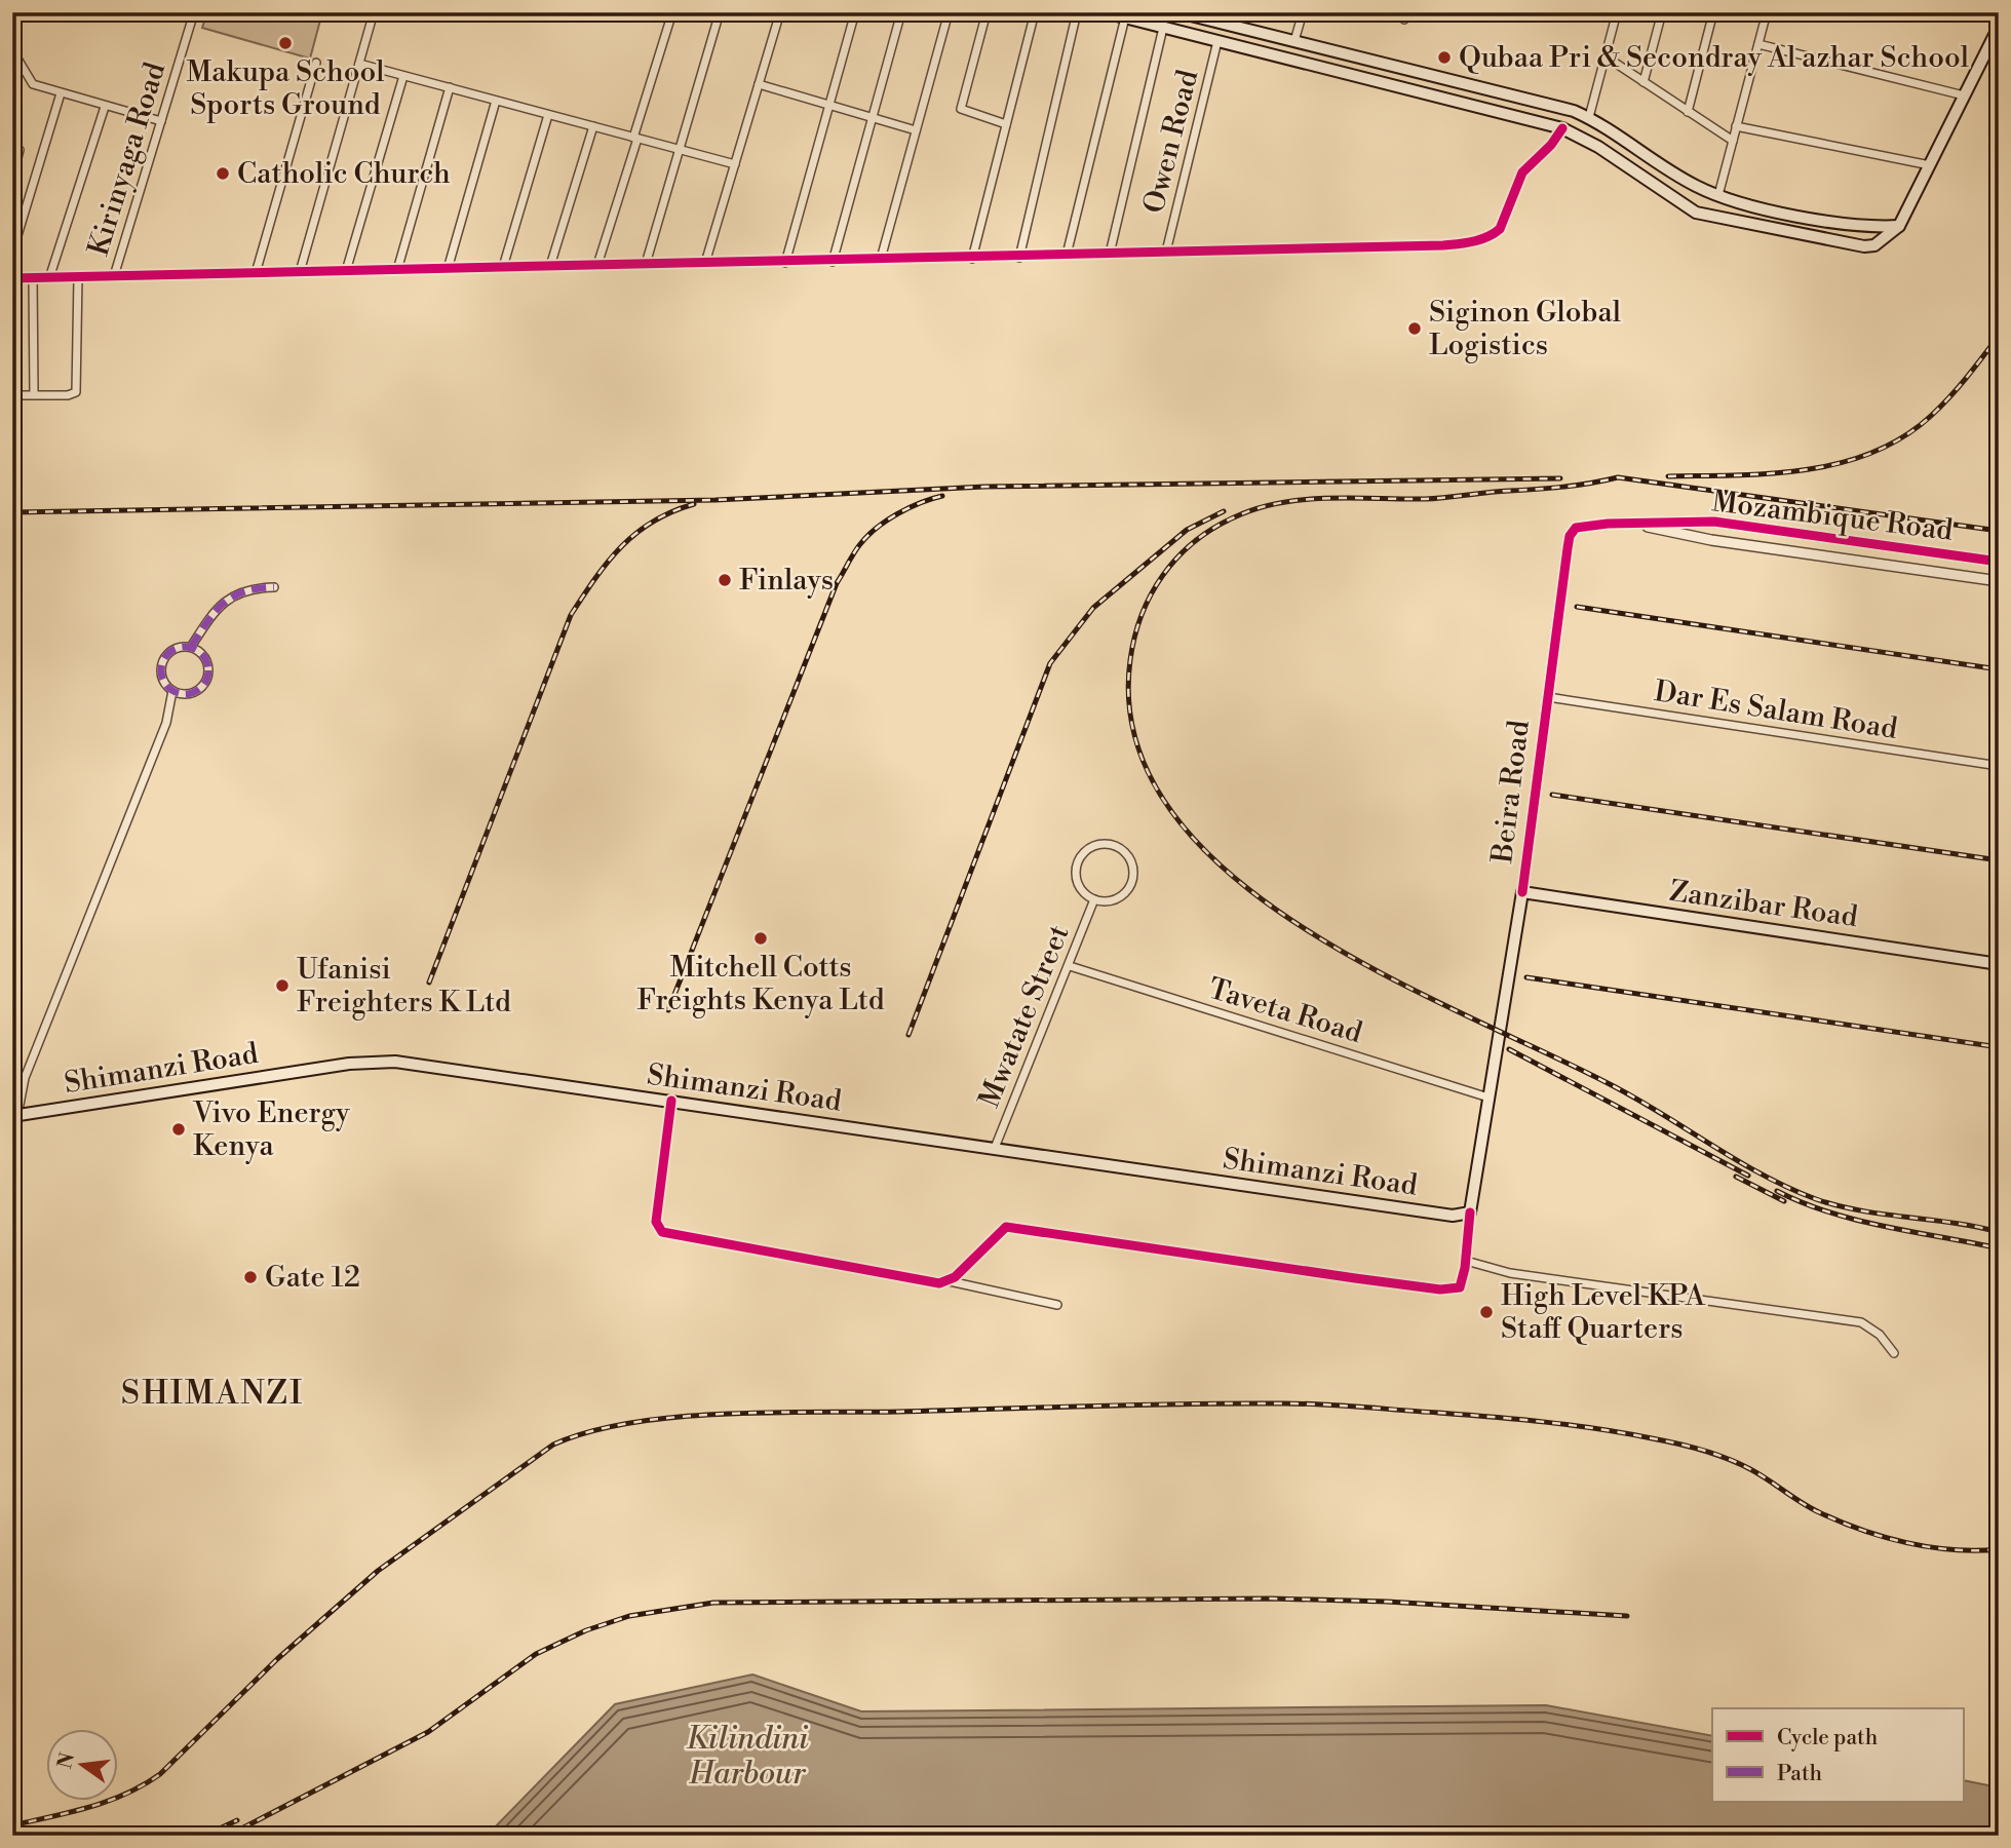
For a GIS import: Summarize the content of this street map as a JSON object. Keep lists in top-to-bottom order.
{
  "streets": {
    "main road": ["Beira Road", "Zanzibar Road", "Shimanzi Road"],
    "street": [
      "Owen Road",
      "Kirinyaga Road",
      "Mozambique Road",
      "Dar Es Salam Road",
      "Taveta Road",
      "Mwatate Street"
    ]
  },
  "crossings": [
    ["Mozambique Road", "Dar Es Salam Road"],
    ["Mozambique Road", "Beira Road"],
    ["Dar Es Salam Road", "Beira Road"],
    ["Beira Road", "Zanzibar Road"],
    ["Beira Road", "Taveta Road"],
    ["Beira Road", "Shimanzi Road"],
    ["Taveta Road", "Mwatate Street"],
    ["Mwatate Street", "Shimanzi Road"]
  ],
  "districts": ["SHIMANZI"],
  "water": ["Kilindini Harbour"],
  "places": [
    "Makupa School Sports Ground",
    "Qubaa Pri & Secondray Al azhar School",
    "Catholic Church",
    "Siginon Global Logistics",
    "Finlays",
    "Mitchell Cotts Freights Kenya Ltd",
    "Ufanisi Freighters K Ltd",
    "Vivo Energy Kenya",
    "Gate 12",
    "High Level KPA Staff Quarters"
  ],
  "legend": ["Cycle path", "Path"],
  "north": "left"
}
